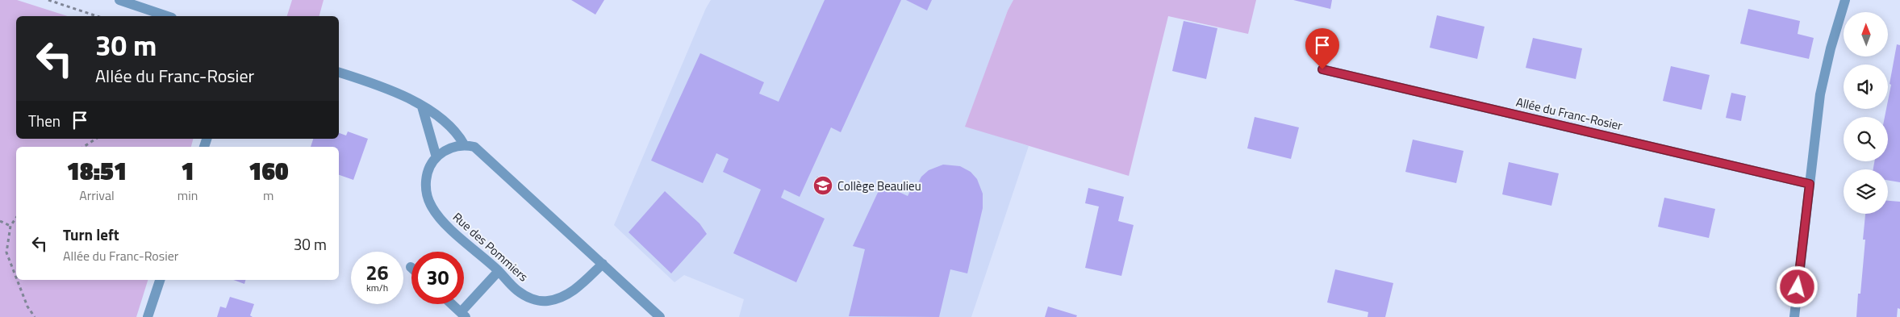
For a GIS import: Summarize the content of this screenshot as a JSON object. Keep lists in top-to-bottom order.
{
  "streets": {
    "street": ["Allée du Franc-Rosier", "Rue des Pommiers"]
  },
  "places": {
    "school or university": ["Collège Beaulieu"]
  },
  "north": "top",
  "page": {
    "turn": ["30 m", "Allée du Franc-Rosier"],
    "then": "Then",
    "eta": [
      "18:51",
      "Arrival",
      "1",
      "min",
      "160",
      "m"
    ],
    "list": [
      {
        "name": "Turn left",
        "note": "Allée du Franc-Rosier",
        "value": "30 m"
      }
    ],
    "speed": "26 km/h",
    "limit": "30"
  }
}
